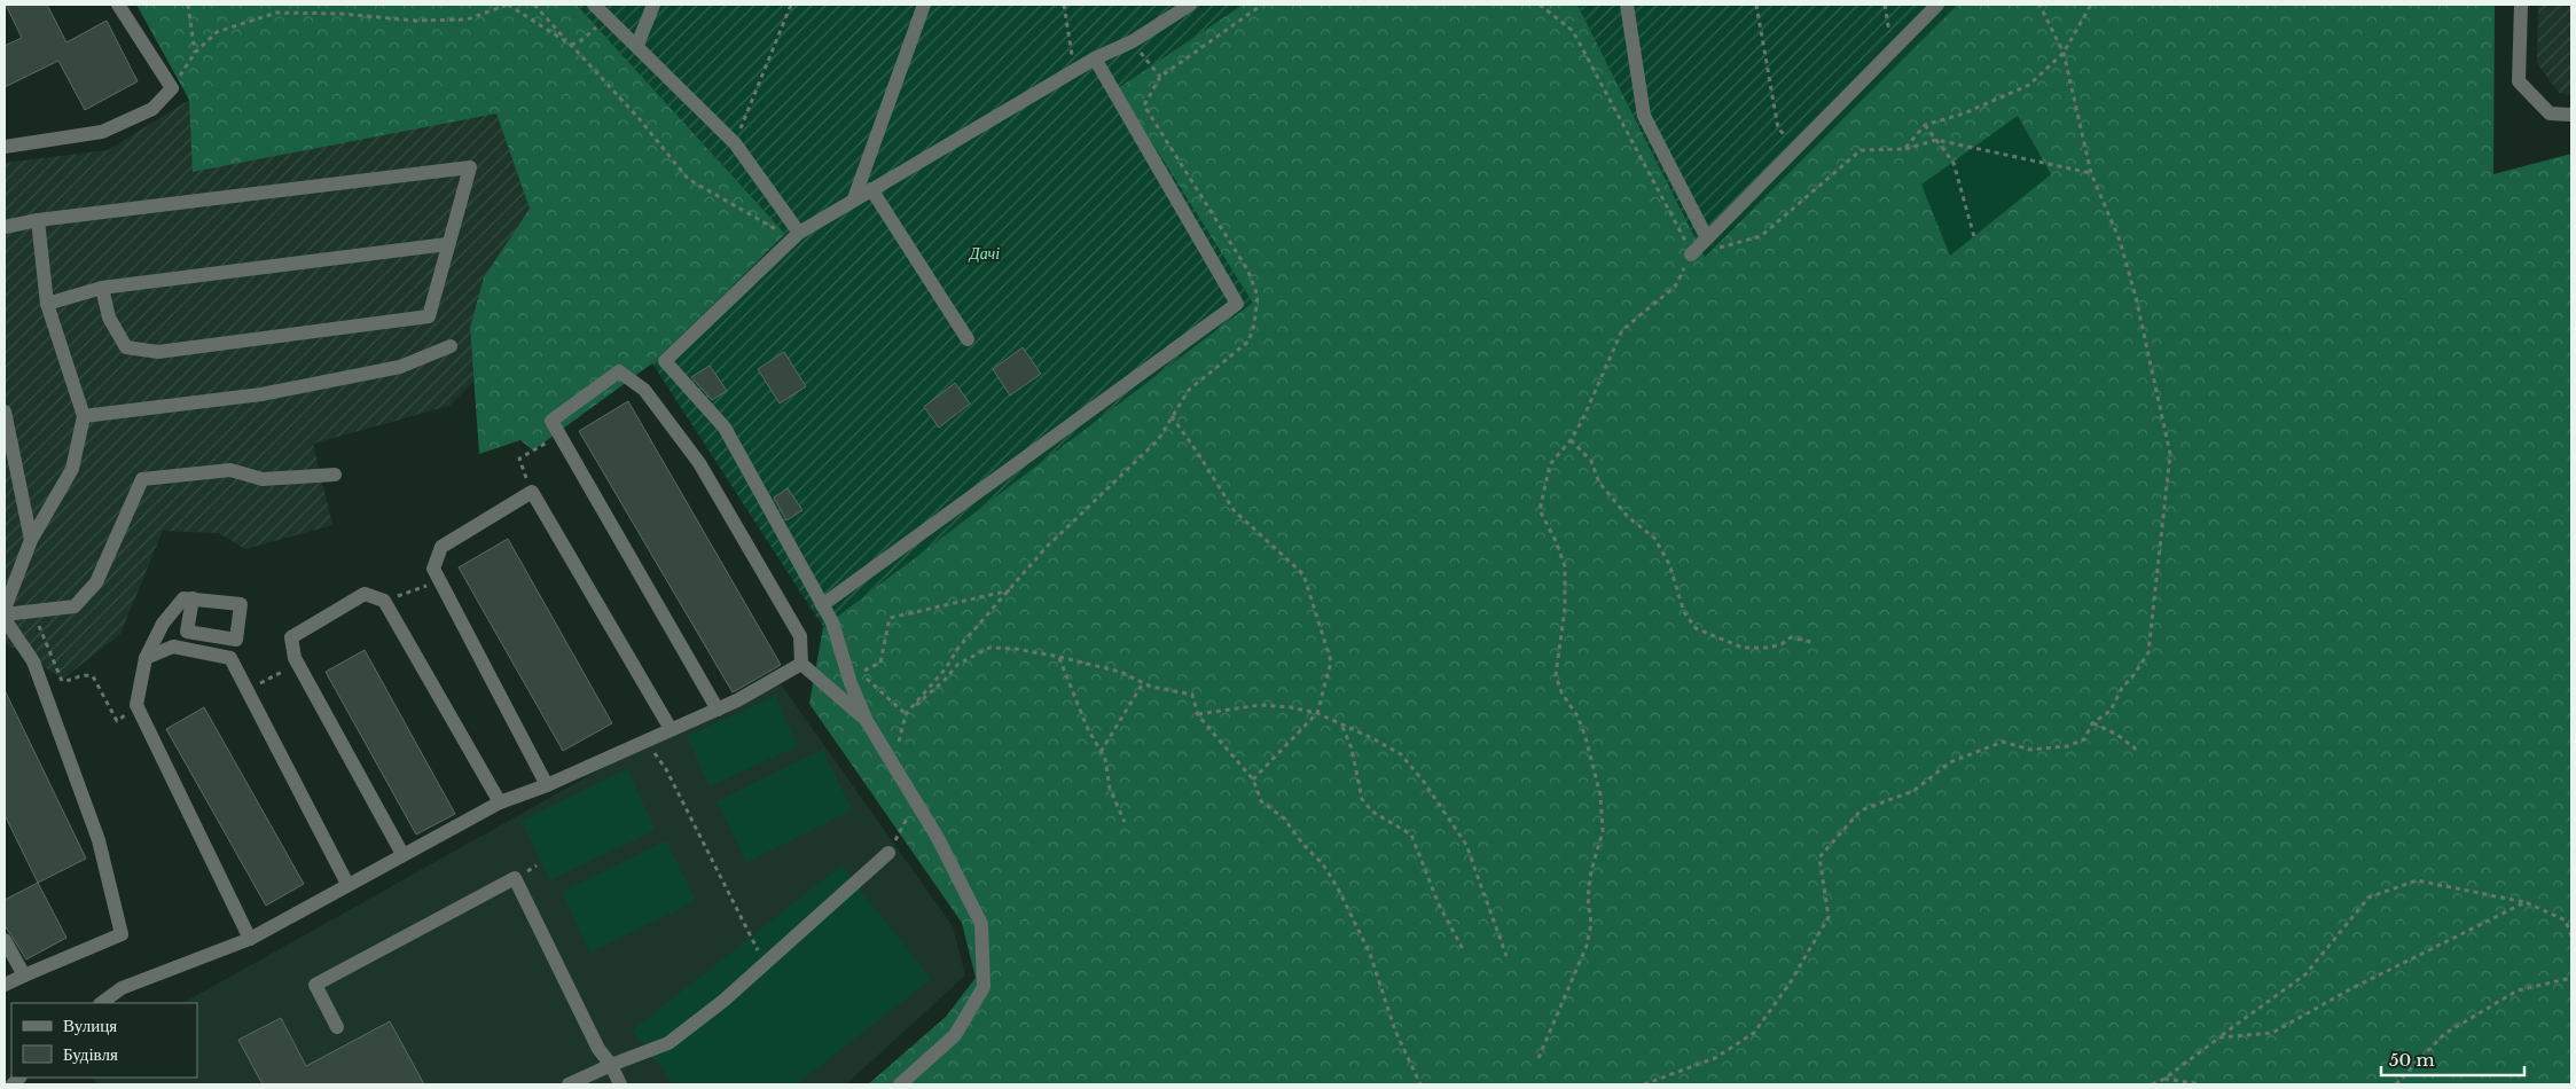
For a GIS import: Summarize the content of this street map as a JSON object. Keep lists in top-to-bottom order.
{
  "parks": ["Дачі"],
  "legend": ["Вулиця", "Будівля"],
  "scale_bar": "50 m"
}
